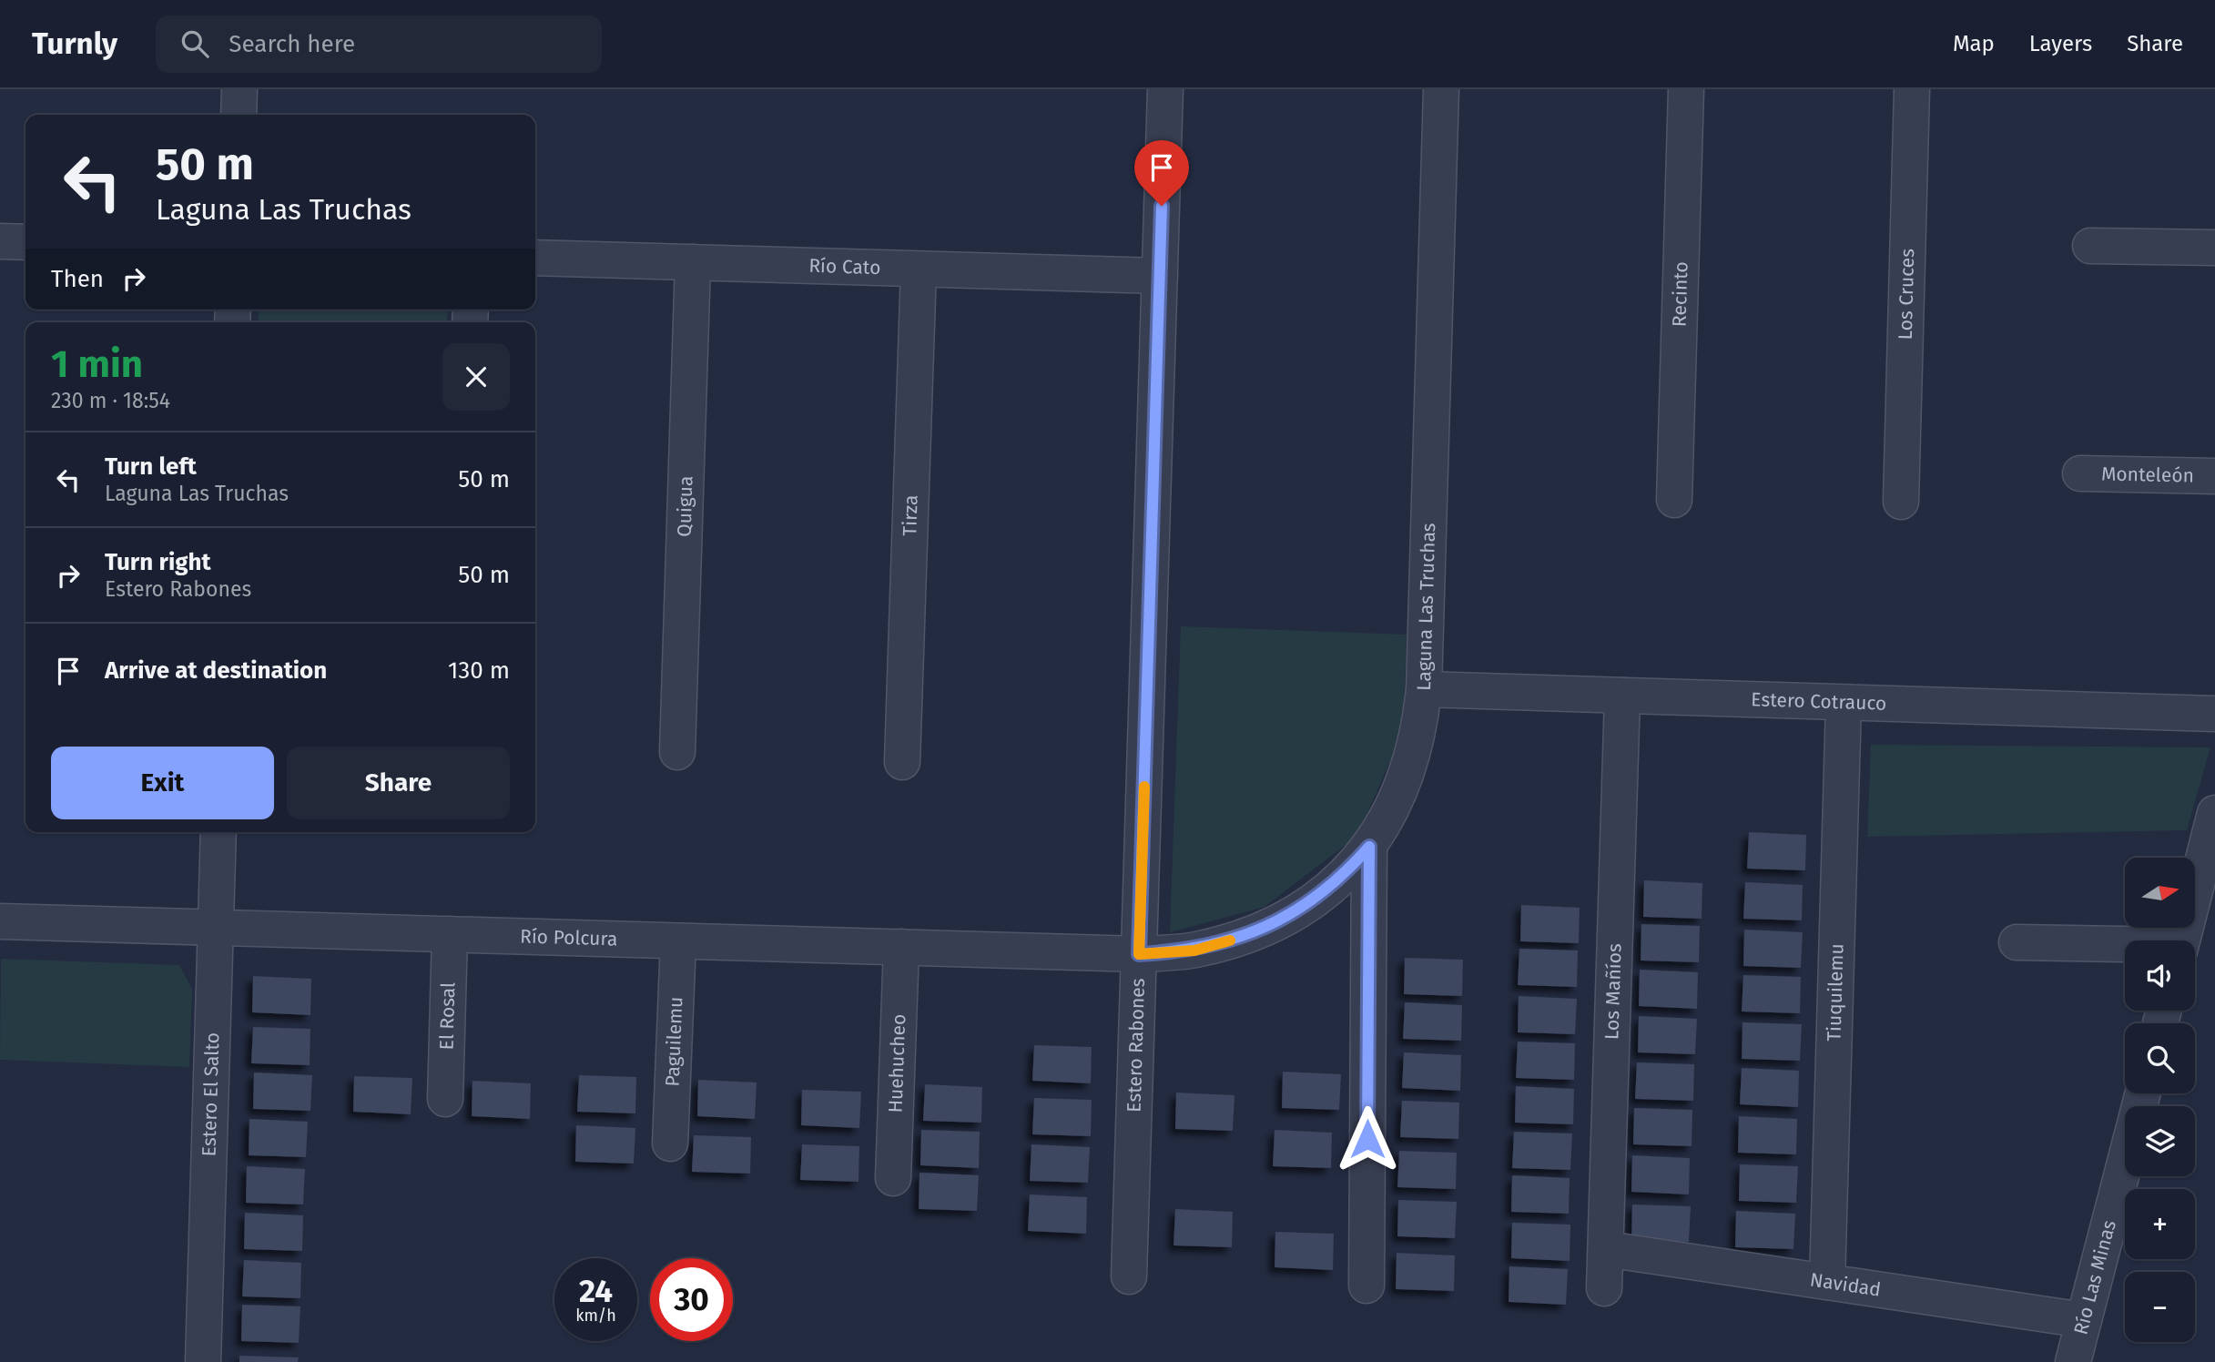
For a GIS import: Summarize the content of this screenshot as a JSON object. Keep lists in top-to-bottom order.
{
  "streets": {
    "street": [
      "Río Cato",
      "Recinto",
      "Los Cruces",
      "Monteleón",
      "Quigua",
      "Tirza",
      "Laguna Las Truchas",
      "Estero Cotrauco",
      "Río Polcura",
      "Los Mañíos",
      "Tiuquilemu",
      "El Rosal",
      "Paguilemu",
      "Estero Rabones",
      "Huehucheo",
      "Estero El Salto",
      "Río Las Minas",
      "Navidad"
    ]
  },
  "crossings": [
    ["Río Cato", "Quigua"],
    ["Río Cato", "Tirza"],
    ["Río Cato", "Estero Rabones"],
    ["Laguna Las Truchas", "Estero Cotrauco"],
    ["Laguna Las Truchas", "Río Polcura"],
    ["Laguna Las Truchas", "Estero Rabones"],
    ["Estero Cotrauco", "Los Mañíos"],
    ["Estero Cotrauco", "Tiuquilemu"],
    ["Río Polcura", "El Rosal"],
    ["Río Polcura", "Paguilemu"],
    ["Río Polcura", "Estero Rabones"],
    ["Río Polcura", "Huehucheo"],
    ["Río Polcura", "Estero El Salto"],
    ["Los Mañíos", "Navidad"],
    ["Tiuquilemu", "Navidad"],
    ["Río Las Minas", "Navidad"]
  ],
  "north": "right",
  "page": {
    "header": "Turnly",
    "search": "Search here",
    "nav": ["Map", "Layers", "Share"],
    "turn": ["50 m", "Laguna Las Truchas"],
    "then": "Then",
    "heading": ["1 min", "230 m · 18:54"],
    "list": [
      {
        "name": "Turn left",
        "note": "Laguna Las Truchas",
        "value": "50 m"
      },
      {
        "name": "Turn right",
        "note": "Estero Rabones",
        "value": "50 m"
      },
      {
        "name": "Arrive at destination",
        "value": "130 m"
      }
    ],
    "buttons": ["Exit", "Share"],
    "map_buttons": ["+", "−"],
    "speed": "24 km/h",
    "limit": "30"
  }
}
